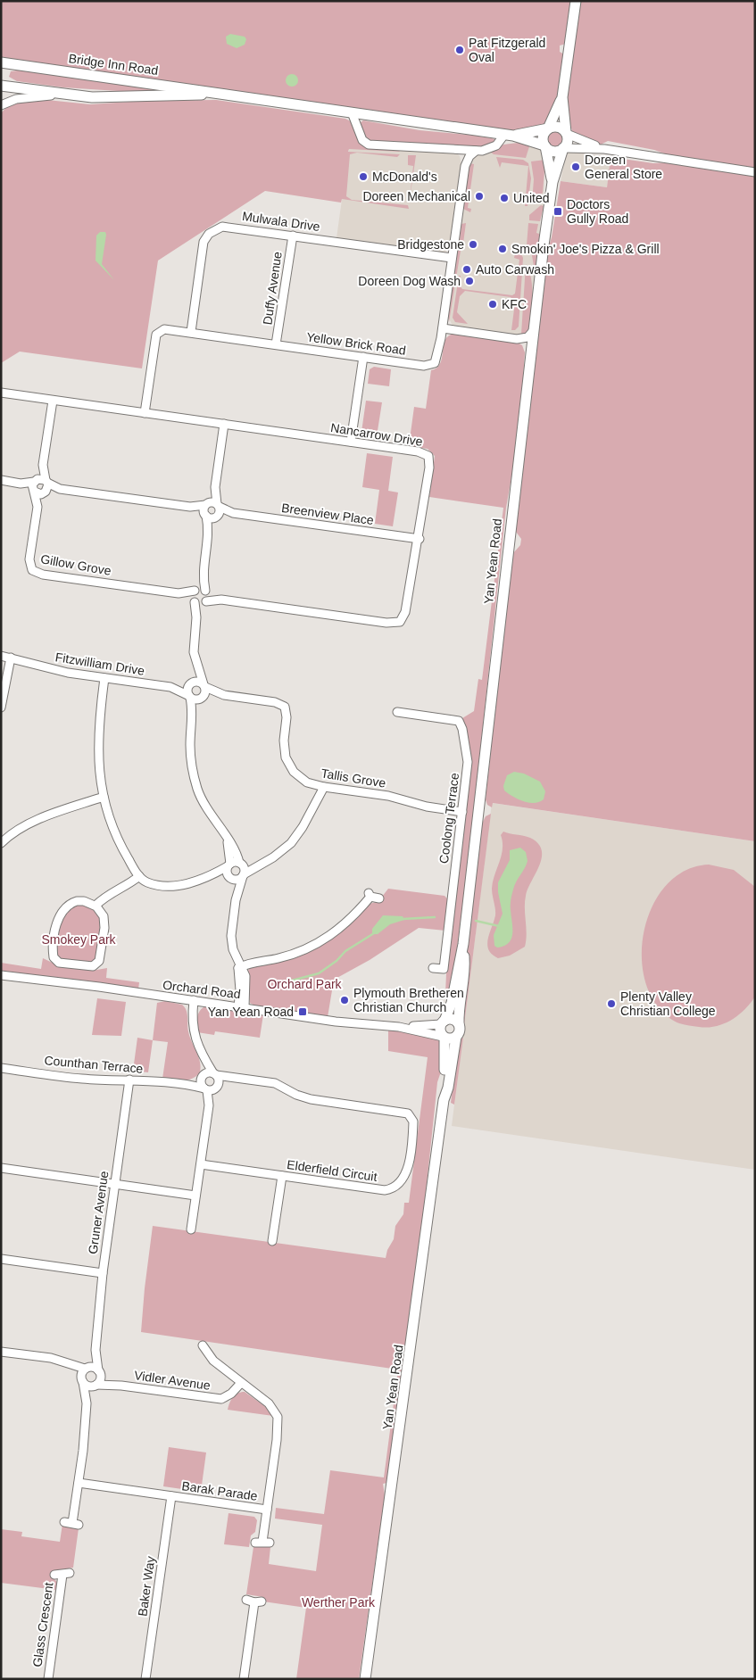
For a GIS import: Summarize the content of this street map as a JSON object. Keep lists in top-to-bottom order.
{
  "streets": {
    "main road": ["Bridge Inn Road", "Yan Yean Road"],
    "street": [
      "Mulwala Drive",
      "Duffy Avenue",
      "Yellow Brick Road",
      "Nancarrow Drive",
      "Breenview Place",
      "Gillow Grove",
      "Fitzwilliam Drive",
      "Tallis Grove",
      "Coolong Terrace",
      "Orchard Road",
      "Counthan Terrace",
      "Elderfield Circuit",
      "Gruner Avenue",
      "Vidler Avenue",
      "Barak Parade",
      "Baker Way",
      "Glass Crescent"
    ]
  },
  "crossings": [
    ["Bridge Inn Road", "Yellow Brick Road"],
    ["Bridge Inn Road", "Yan Yean Road"],
    ["Mulwala Drive", "Duffy Avenue"],
    ["Mulwala Drive", "Yellow Brick Road"],
    ["Duffy Avenue", "Yellow Brick Road"],
    ["Yellow Brick Road", "Nancarrow Drive"],
    ["Nancarrow Drive", "Breenview Place"],
    ["Nancarrow Drive", "Gillow Grove"],
    ["Breenview Place", "Gillow Grove"],
    ["Yan Yean Road", "Orchard Road"],
    ["Fitzwilliam Drive", "Tallis Grove"],
    ["Tallis Grove", "Coolong Terrace"],
    ["Counthan Terrace", "Elderfield Circuit"],
    ["Counthan Terrace", "Gruner Avenue"],
    ["Gruner Avenue", "Vidler Avenue"],
    ["Vidler Avenue", "Barak Parade"],
    ["Barak Parade", "Baker Way"]
  ],
  "parks": ["Smokey Park", "Orchard Park", "Werther Park"],
  "places": {
    "other": [
      "Pat Fitzgerald Oval",
      "Doreen General Store",
      "McDonald's",
      "Doreen Mechanical",
      "United",
      "Bridgestone",
      "Smokin' Joe's Pizza & Grill",
      "Auto Carwash",
      "Doreen Dog Wash",
      "KFC",
      "Plymouth Bretheren Christian Church",
      "Plenty Valley Christian College"
    ],
    "transit": ["Doctors Gully Road", "Yan Yean Road"]
  }
}
